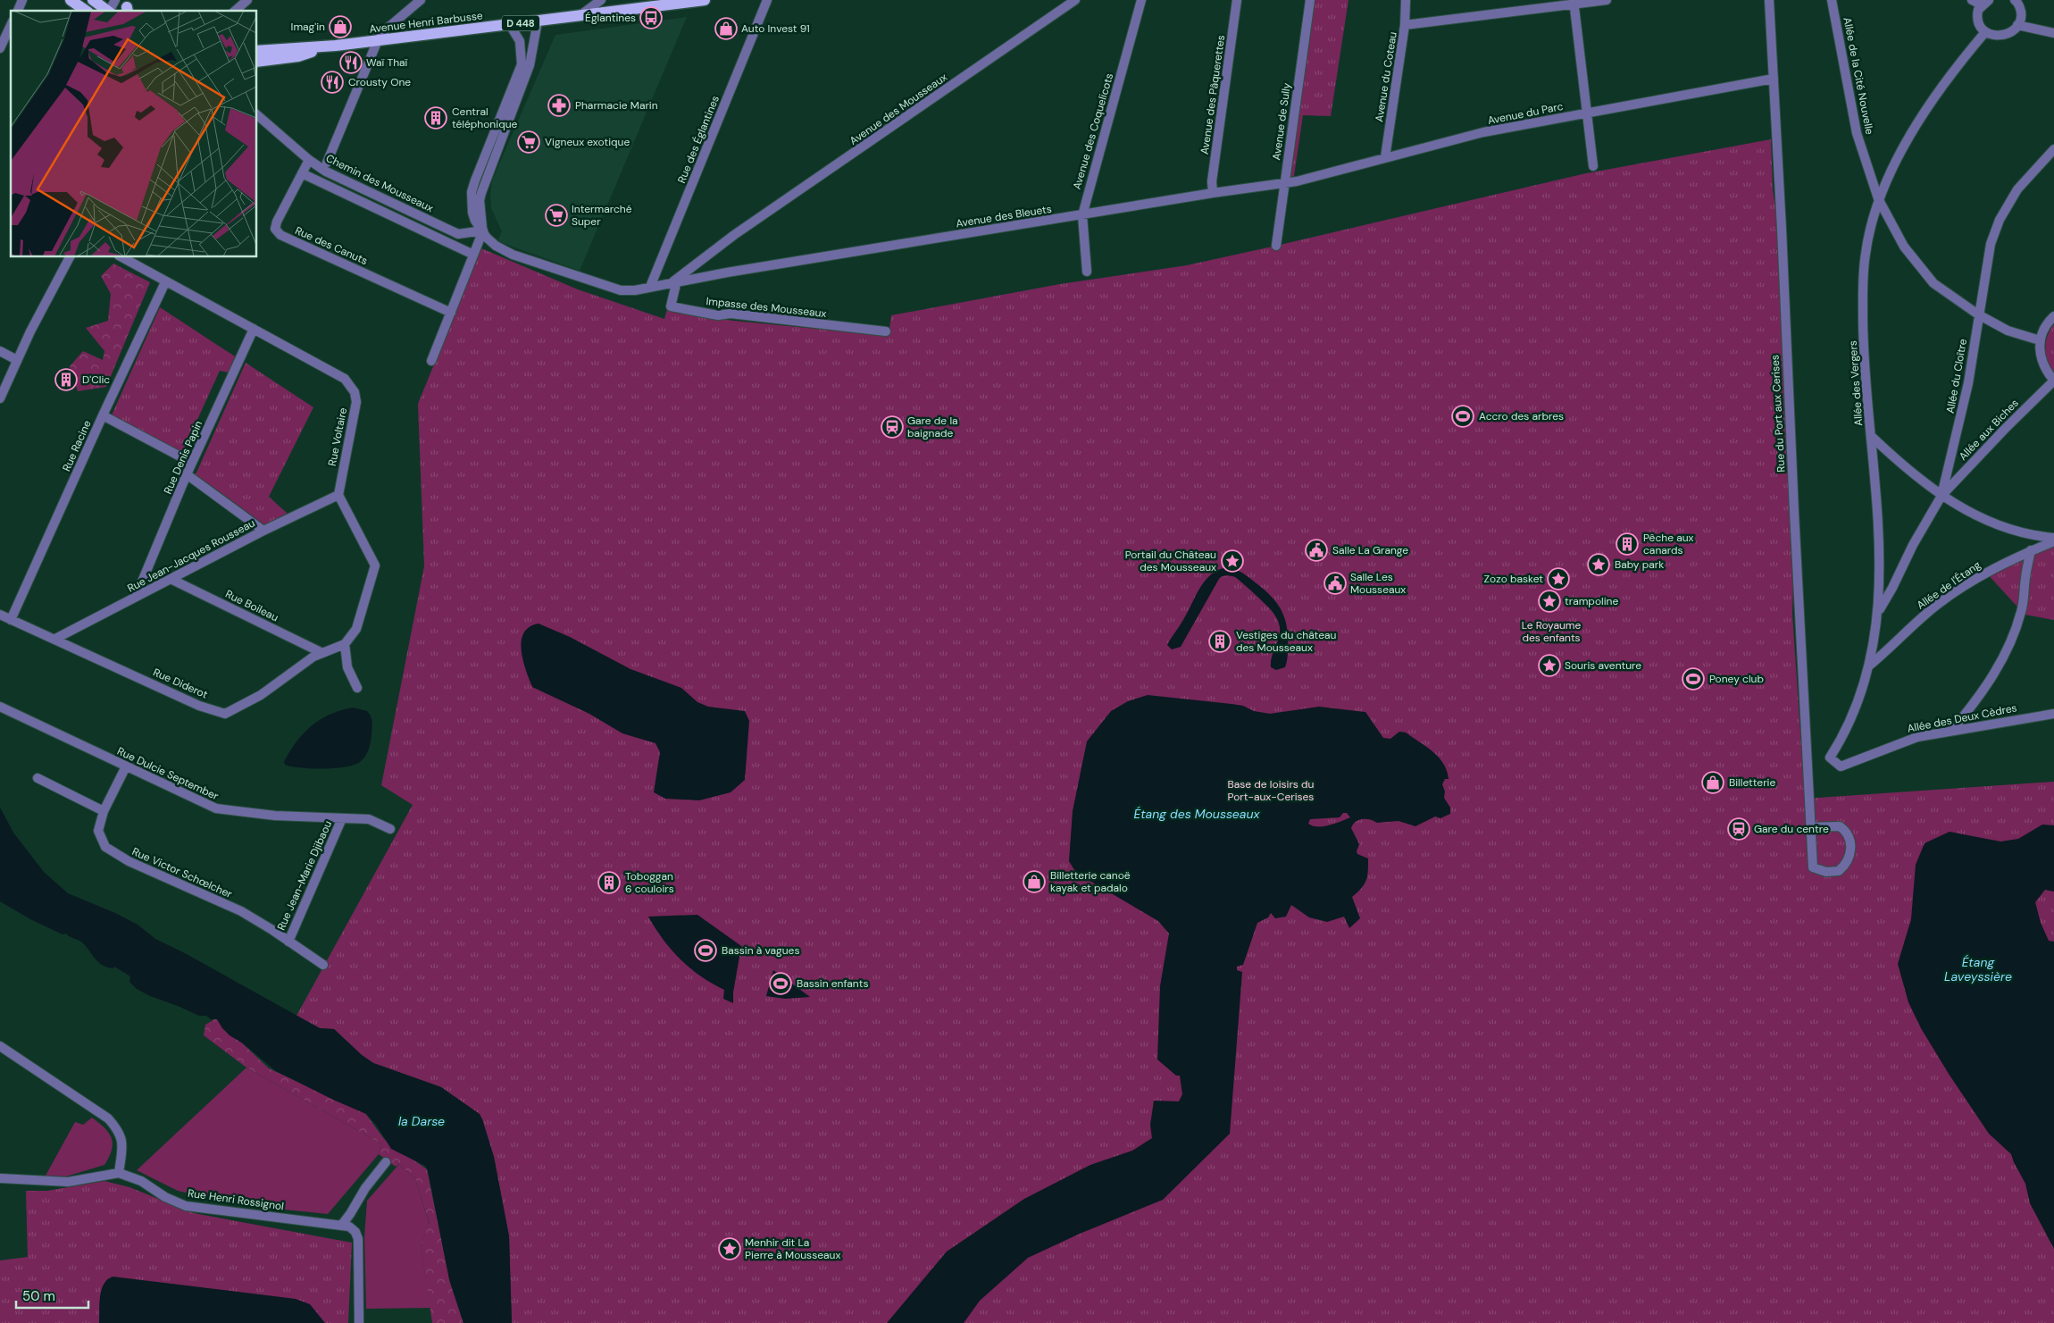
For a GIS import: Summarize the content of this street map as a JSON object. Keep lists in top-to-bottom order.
{
  "streets": {
    "main road": ["Avenue Henri Barbusse", "D 448"],
    "street": [
      "Allée de la Cité Nouvelle",
      "Avenue du Coteau",
      "Avenue des Pâquerettes",
      "Avenue des Mousseaux",
      "Avenue du Parc",
      "Avenue de Sully",
      "Avenue des Coquelicots",
      "Rue des Églantines",
      "Chemin des Mousseaux",
      "Avenue des Bleuets",
      "Rue des Canuts",
      "Impasse des Mousseaux",
      "Allée du Cloître",
      "Allée des Vergers",
      "Rue du Port aux Cerises",
      "Allée aux Biches",
      "Rue Voltaire",
      "Rue Racine",
      "Rue Denis Papin",
      "Rue Jean-Jacques Rousseau",
      "Allée de l'Étang",
      "Rue Boileau",
      "Rue Diderot",
      "Allée des Deux Cèdres",
      "Rue Dulcie September",
      "Rue Victor Schœlcher",
      "Rue Jean-Marie Djibaou",
      "Rue Henri Rossignol"
    ]
  },
  "crossings": [
    ["Allée de la Cité Nouvelle", "Allée du Cloître"],
    ["Allée de la Cité Nouvelle", "Allée des Vergers"],
    ["Avenue du Coteau", "Avenue du Parc"],
    ["Avenue des Pâquerettes", "Avenue des Bleuets"],
    ["Avenue des Mousseaux", "Avenue des Bleuets"],
    ["Avenue des Mousseaux", "Impasse des Mousseaux"],
    ["Avenue du Parc", "Avenue de Sully"],
    ["Avenue du Parc", "Avenue des Bleuets"],
    ["Avenue du Parc", "Rue du Port aux Cerises"],
    ["Avenue de Sully", "Avenue des Bleuets"],
    ["Avenue des Coquelicots", "Avenue des Bleuets"],
    ["Rue des Églantines", "Avenue des Bleuets"],
    ["Chemin des Mousseaux", "Rue des Canuts"],
    ["Avenue des Bleuets", "Impasse des Mousseaux"],
    ["Allée du Cloître", "Allée des Vergers"],
    ["Allée du Cloître", "Allée aux Biches"],
    ["Allée des Vergers", "Allée de l'Étang"],
    ["Allée des Vergers", "Allée des Deux Cèdres"],
    ["Rue Voltaire", "Rue Racine"],
    ["Rue Voltaire", "Rue Denis Papin"],
    ["Rue Voltaire", "Rue Jean-Jacques Rousseau"],
    ["Rue Racine", "Rue Diderot"],
    ["Rue Denis Papin", "Rue Jean-Jacques Rousseau"],
    ["Rue Jean-Jacques Rousseau", "Rue Boileau"],
    ["Rue Jean-Jacques Rousseau", "Rue Diderot"],
    ["Rue Boileau", "Rue Diderot"],
    ["Rue Dulcie September", "Rue Victor Schœlcher"],
    ["Rue Dulcie September", "Rue Jean-Marie Djibaou"],
    ["Rue Victor Schœlcher", "Rue Jean-Marie Djibaou"]
  ],
  "water": ["Étang des Mousseaux", "Étang Laveyssière", "la Darse"],
  "parks": ["Le Royaume des enfants", "Base de loisirs du Port-aux-Cerises"],
  "places": {
    "bus stop": ["Églantines"],
    "shop": [
      "Imag'in",
      "Auto Invest 91",
      "Billetterie",
      "Billetterie canoë kayak et padalo"
    ],
    "restaurant": ["Waï Thaï", "Crousty One"],
    "pharmacy": ["Pharmacie Marin"],
    "building": [
      "Central téléphonique",
      "D'Clic",
      "Pêche aux canards",
      "Vestiges du château des Mousseaux",
      "Toboggan 6 couloirs"
    ],
    "supermarket": ["Vigneux exotique", "Intermarché Super"],
    "sports": [
      "Accro des arbres",
      "Poney club",
      "Bassin à vagues",
      "Bassin enfants"
    ],
    "station": ["Gare de la baignade", "Gare du centre"],
    "public building": ["Salle La Grange", "Salle Les Mousseaux"],
    "place": [
      "Portail du Château des Mousseaux",
      "Baby park",
      "Zozo basket",
      "trampoline",
      "Souris aventure",
      "Menhir dit La Pierre à Mousseaux"
    ]
  },
  "scale_bar": "50 m"
}
